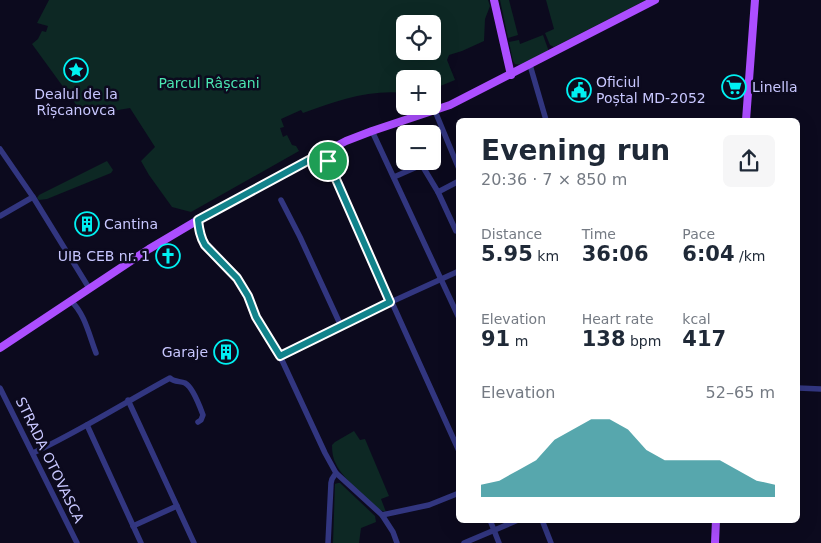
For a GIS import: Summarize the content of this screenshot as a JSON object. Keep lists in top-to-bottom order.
{
  "streets": {
    "street": ["STRADA OTOVASCA"]
  },
  "parks": ["Parcul Râșcani"],
  "places": {
    "place": ["Dealul de la Rîșcanovca"],
    "supermarket": ["Linella"],
    "public building": ["Oficiul Poștal MD-2052"],
    "building": ["Cantina", "Garaje"],
    "church": ["UIB CEB nr. 1"]
  },
  "page": {
    "map_buttons": ["+", "−"],
    "heading": ["Evening run", "20:36 · 7 × 850 m"],
    "stats": [
      ["Distance", "5.95 km"],
      ["Time", "36:06"],
      ["Pace", "6:04 /km"],
      ["Elevation", "91 m"],
      ["Heart rate", "138 bpm"],
      ["kcal", "417"]
    ],
    "chart": ["Elevation", "52–65 m"]
  }
}
